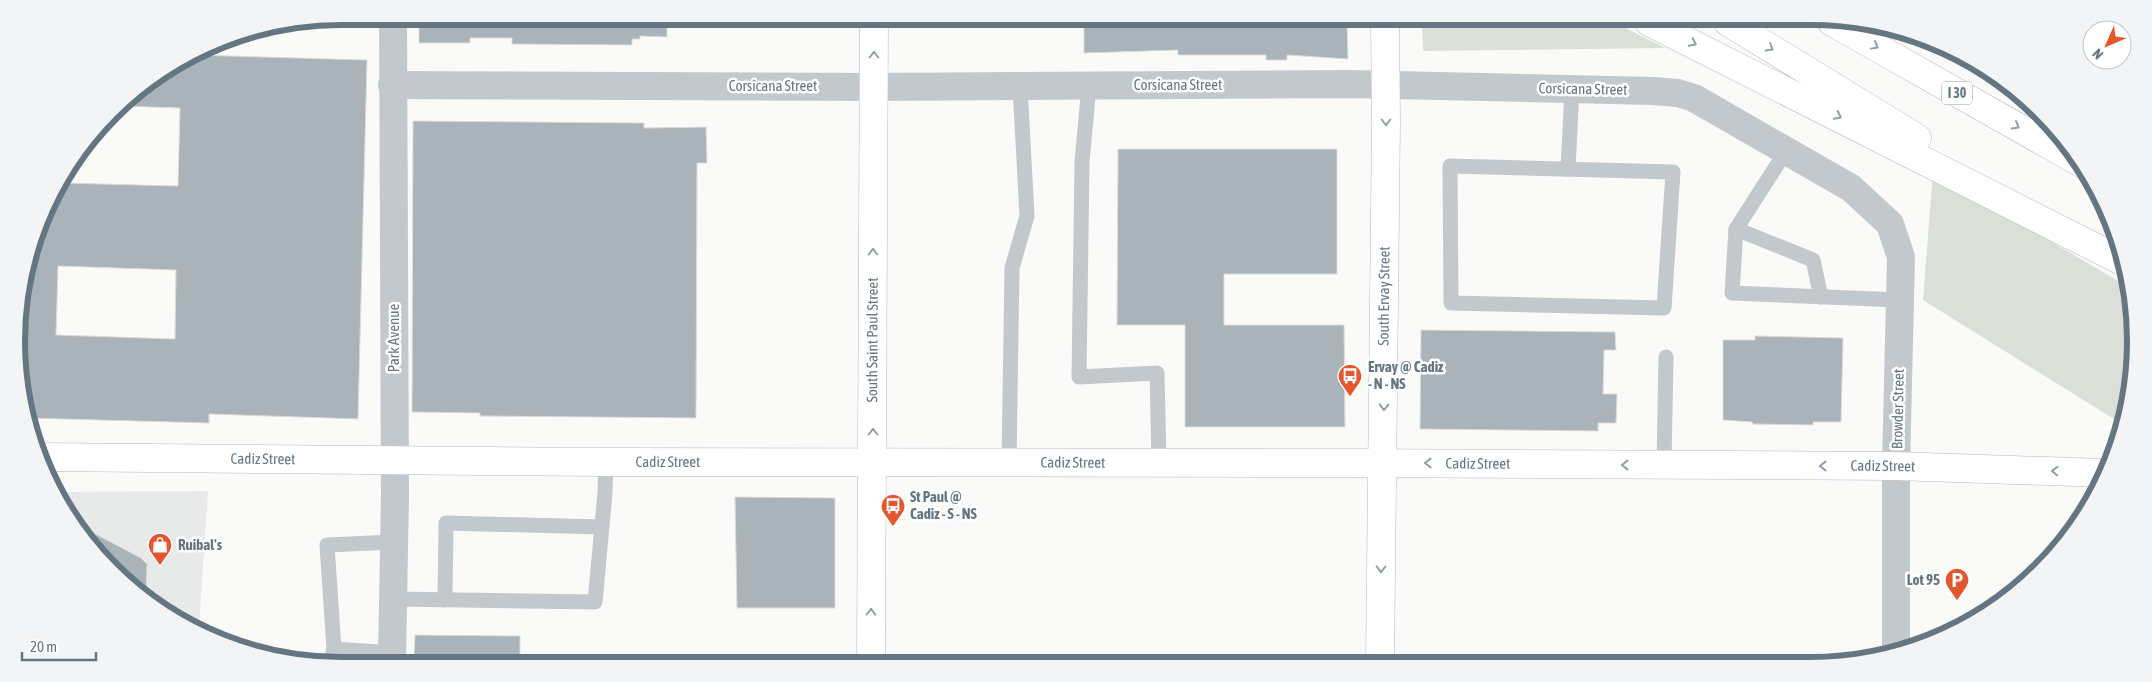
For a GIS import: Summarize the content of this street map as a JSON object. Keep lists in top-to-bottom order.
{
  "streets": {
    "main road": [
      "I 30",
      "South Ervay Street",
      "South Saint Paul Street",
      "Cadiz Street"
    ],
    "street": ["Corsicana Street", "Park Avenue", "Browder Street"]
  },
  "crossings": [
    ["Corsicana Street", "South Ervay Street"],
    ["Corsicana Street", "Park Avenue"],
    ["Corsicana Street", "South Saint Paul Street"],
    ["Corsicana Street", "Browder Street"],
    ["South Ervay Street", "Cadiz Street"],
    ["Park Avenue", "Cadiz Street"],
    ["South Saint Paul Street", "Cadiz Street"],
    ["Browder Street", "Cadiz Street"]
  ],
  "one_way": ["South Ervay Street", "South Saint Paul Street"],
  "places": {
    "bus stop": ["Ervay @ Cadiz - N - NS", "St Paul @ Cadiz - S - NS"],
    "shop": ["Ruibal's"],
    "parking": ["Lot 95"]
  },
  "scale_bar": "20 m",
  "north": "bottom left"
}
